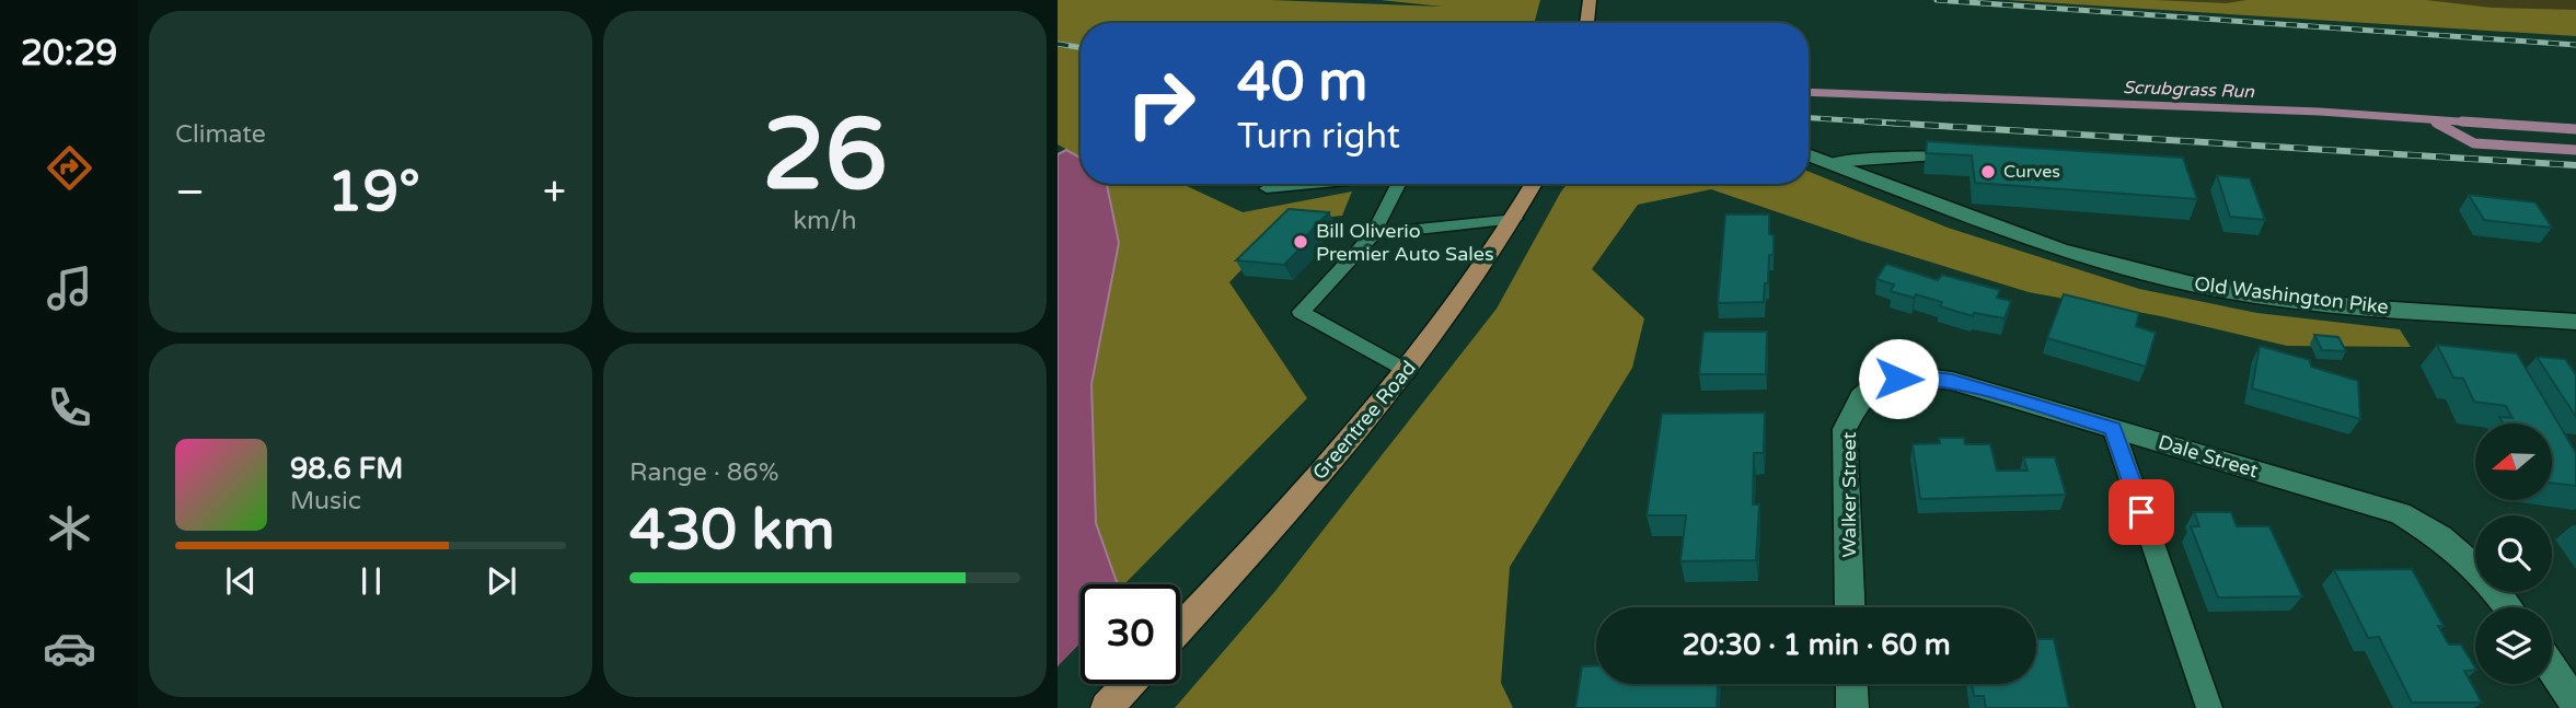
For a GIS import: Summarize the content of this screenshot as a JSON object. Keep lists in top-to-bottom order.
{
  "streets": {
    "main road": ["Greentree Road"],
    "street": ["Old Washington Pike", "Dale Street", "Walker Street"]
  },
  "crossings": [
    ["Dale Street", "Walker Street"]
  ],
  "water": ["Scrubgrass Run"],
  "places": ["Curves", "Bill Oliverio Premier Auto Sales"],
  "north": "left",
  "page": {
    "tabs": "20:29",
    "tile": [
      "Climate",
      ["26", "km/h"],
      ["Range · 86%", "430 km"]
    ],
    "turn": ["40 m", "Turn right"],
    "heat": ["−", "19°", "+"],
    "song": ["98.6 FM", "Music"],
    "limit": "30",
    "trip": "20:30 · 1 min · 60 m"
  }
}
